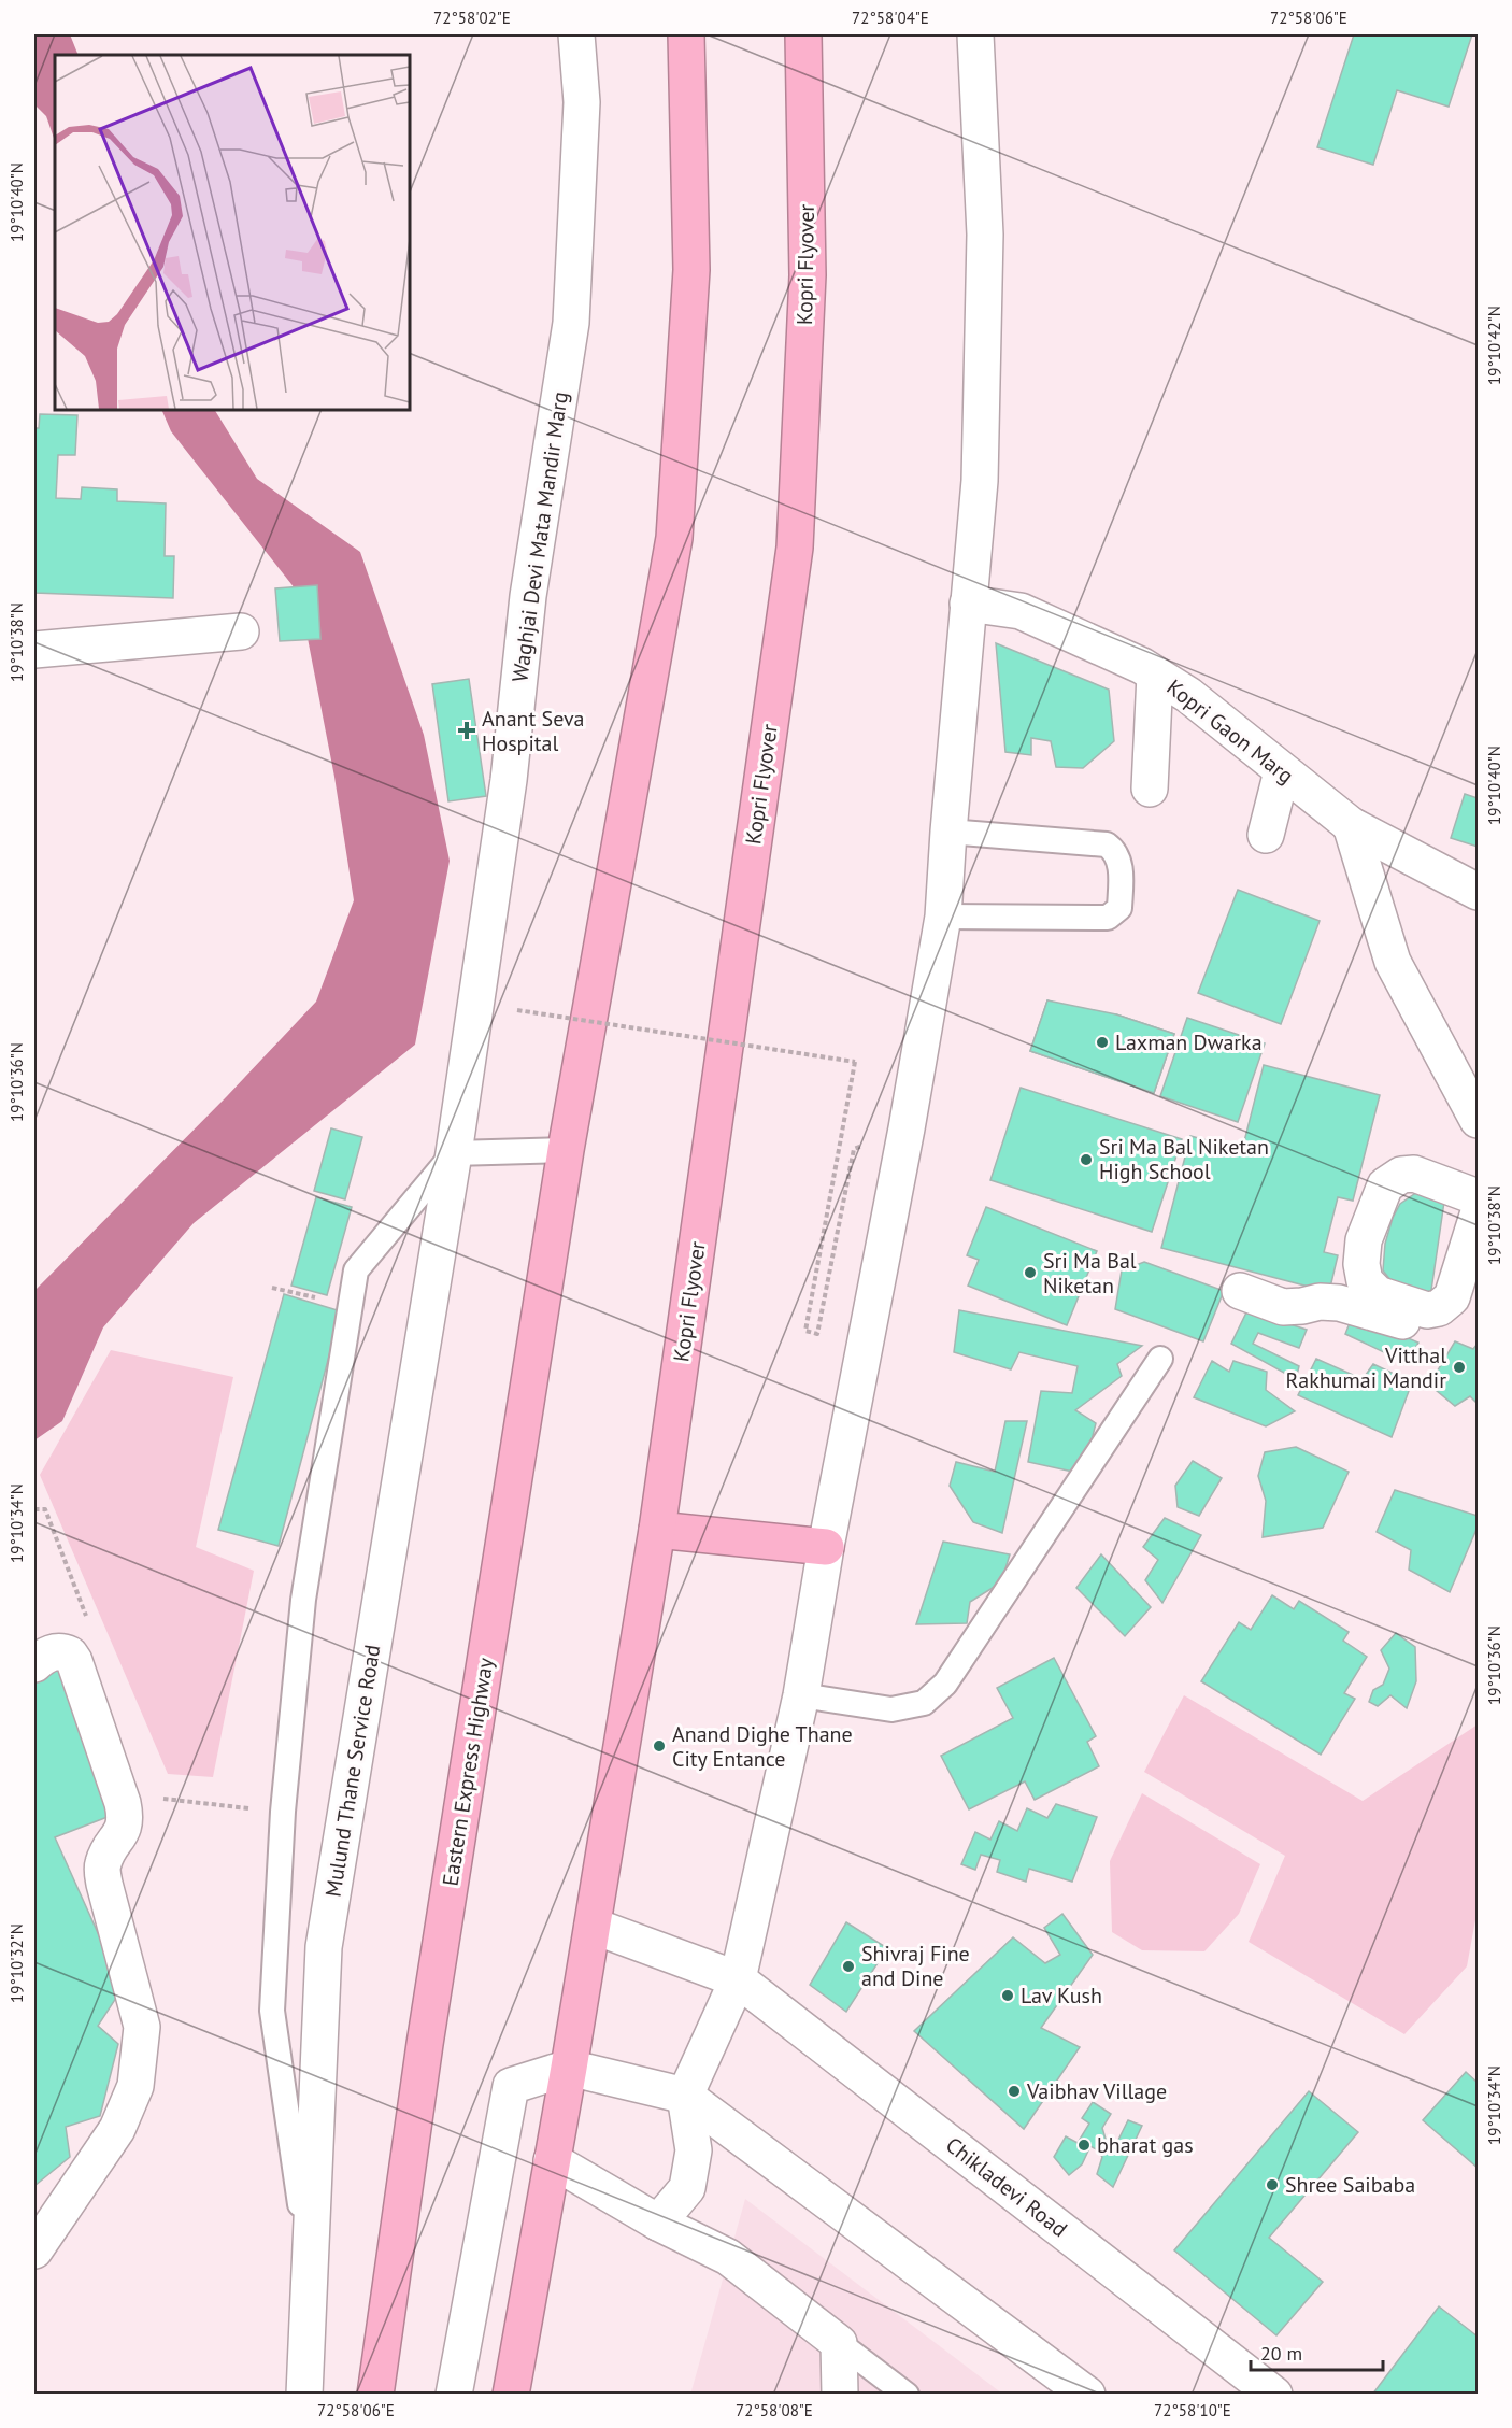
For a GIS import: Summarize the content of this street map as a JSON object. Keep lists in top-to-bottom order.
{
  "streets": {
    "highway": ["Kopri Flyover", "Eastern Express Highway"],
    "street": [
      "Waghjai Devi Mata Mandir Marg",
      "Kopri Gaon Marg",
      "Mulund Thane Service Road",
      "Chikladevi Road"
    ]
  },
  "crossings": [
    ["Waghjai Devi Mata Mandir Marg", "Mulund Thane Service Road"]
  ],
  "places": {
    "health": ["Anant Seva Hospital"],
    "other": [
      "Laxman Dwarka",
      "Sri Ma Bal Niketan High School",
      "Sri Ma Bal Niketan",
      "Vitthal Rakhumai Mandir",
      "Anand Dighe Thane City Entance",
      "Shivraj Fine and Dine",
      "Lav Kush",
      "Vaibhav Village",
      "bharat gas",
      "Shree Saibaba"
    ]
  },
  "scale_bar": "20 m",
  "coordinates": [
    "72°58'02\"E",
    "72°58'04\"E",
    "72°58'06\"E",
    "19°10'40\"N",
    "19°10'42\"N",
    "19°10'38\"N",
    "19°10'36\"N",
    "19°10'34\"N",
    "19°10'32\"N",
    "72°58'08\"E",
    "72°58'10\"E"
  ]
}
